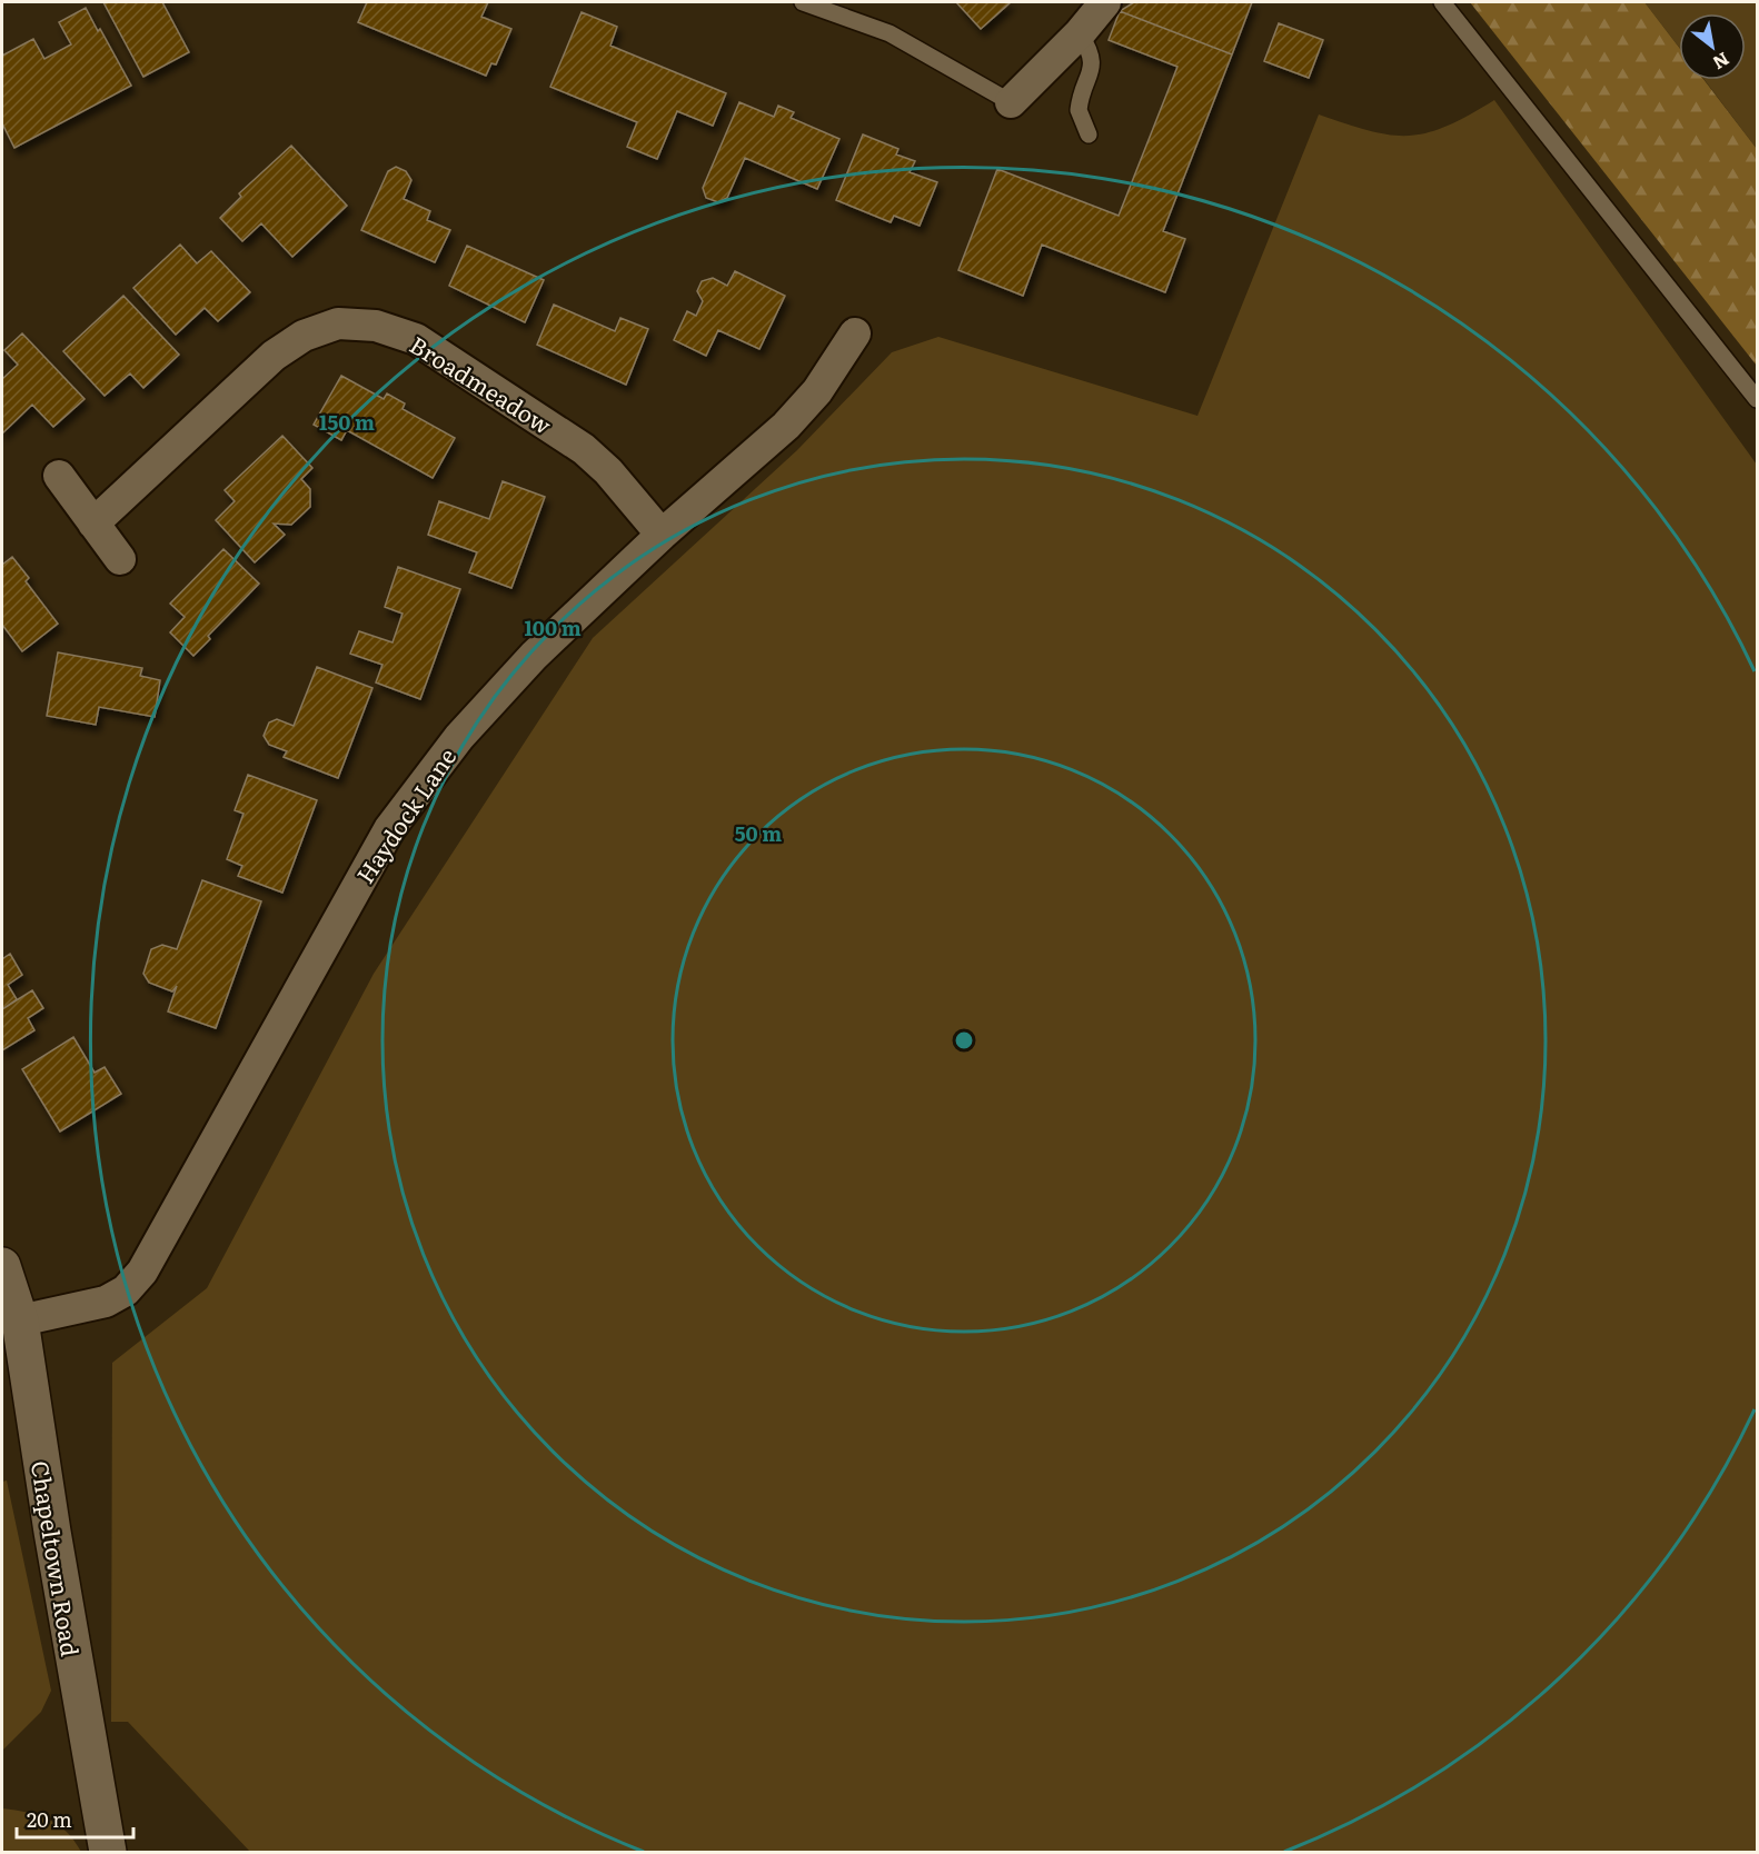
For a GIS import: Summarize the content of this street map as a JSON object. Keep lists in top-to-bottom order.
{
  "streets": {
    "main road": ["Chapeltown Road"],
    "street": ["Broadmeadow", "Haydock Lane"]
  },
  "crossings": [
    ["Broadmeadow", "Haydock Lane"],
    ["Haydock Lane", "Chapeltown Road"]
  ],
  "scale_bar": "20 m",
  "north": "bottom right",
  "rings": ["150 m", "100 m", "50 m"]
}
